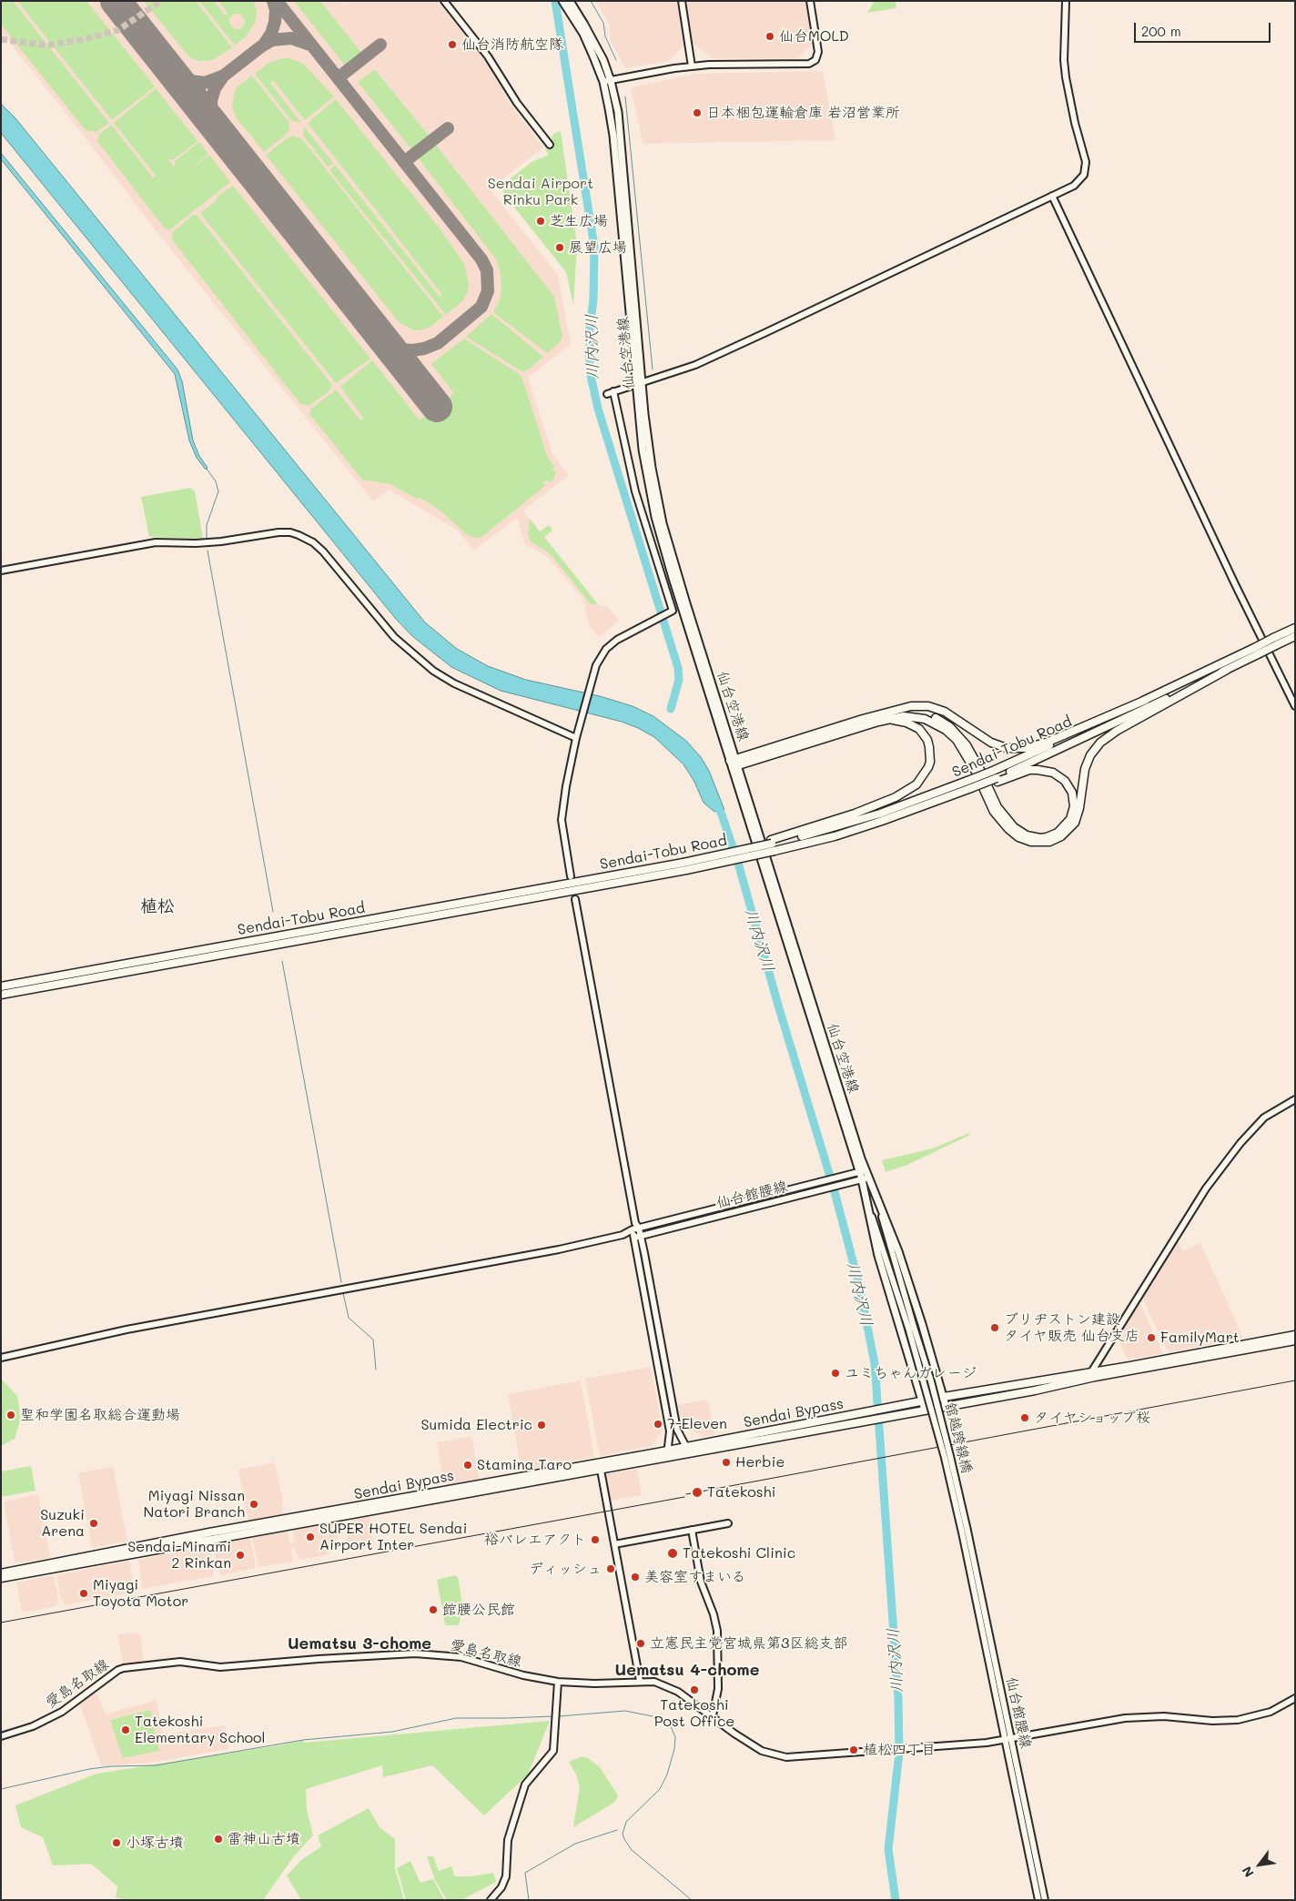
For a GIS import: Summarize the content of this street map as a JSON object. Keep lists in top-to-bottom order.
{
  "streets": {
    "highway": ["Sendai-Tobu Road", "Sendai Bypass"],
    "main road": ["仙台空港線"],
    "street": ["仙台館腰線", "舘越跨線橋", "愛島名取線"]
  },
  "crossings": [
    ["仙台空港線", "仙台館腰線"],
    ["仙台空港線", "Sendai Bypass"],
    ["仙台館腰線", "舘越跨線橋"],
    ["仙台館腰線", "愛島名取線"]
  ],
  "districts": ["植松", "Uematsu 3-chome", "Uematsu 4-chome"],
  "water": ["川内沢川"],
  "parks": ["Sendai Airport Rinku Park"],
  "places": [
    "仙台MOLD",
    "仙台消防航空隊",
    "日本梱包運輸倉庫 岩沼営業所",
    "芝生広場",
    "展望広場",
    "ブリヂストン建設 タイヤ販売 仙台支店",
    "FamilyMart",
    "ユミちゃんガレージ",
    "聖和学園名取総合運動場",
    "タイヤショップ桜",
    "7-Eleven",
    "Sumida Electric",
    "Herbie",
    "Stamina Taro",
    "Tatekoshi",
    "Miyagi Nissan Natori Branch",
    "Suzuki Arena",
    "SUPER HOTEL Sendai Airport Inter",
    "裕バレエアクト",
    "Tatekoshi Clinic",
    "Sendai-Minami 2 Rinkan",
    "ディッシュ",
    "美容室すまいる",
    "Miyagi Toyota Motor",
    "館腰公民館",
    "立憲民主党宮城県第3区総支部",
    "Tatekoshi Post Office",
    "Tatekoshi Elementary School",
    "植松四丁目",
    "雷神山古墳",
    "小塚古墳"
  ],
  "scale_bar": "200 m",
  "north": "bottom left"
}
